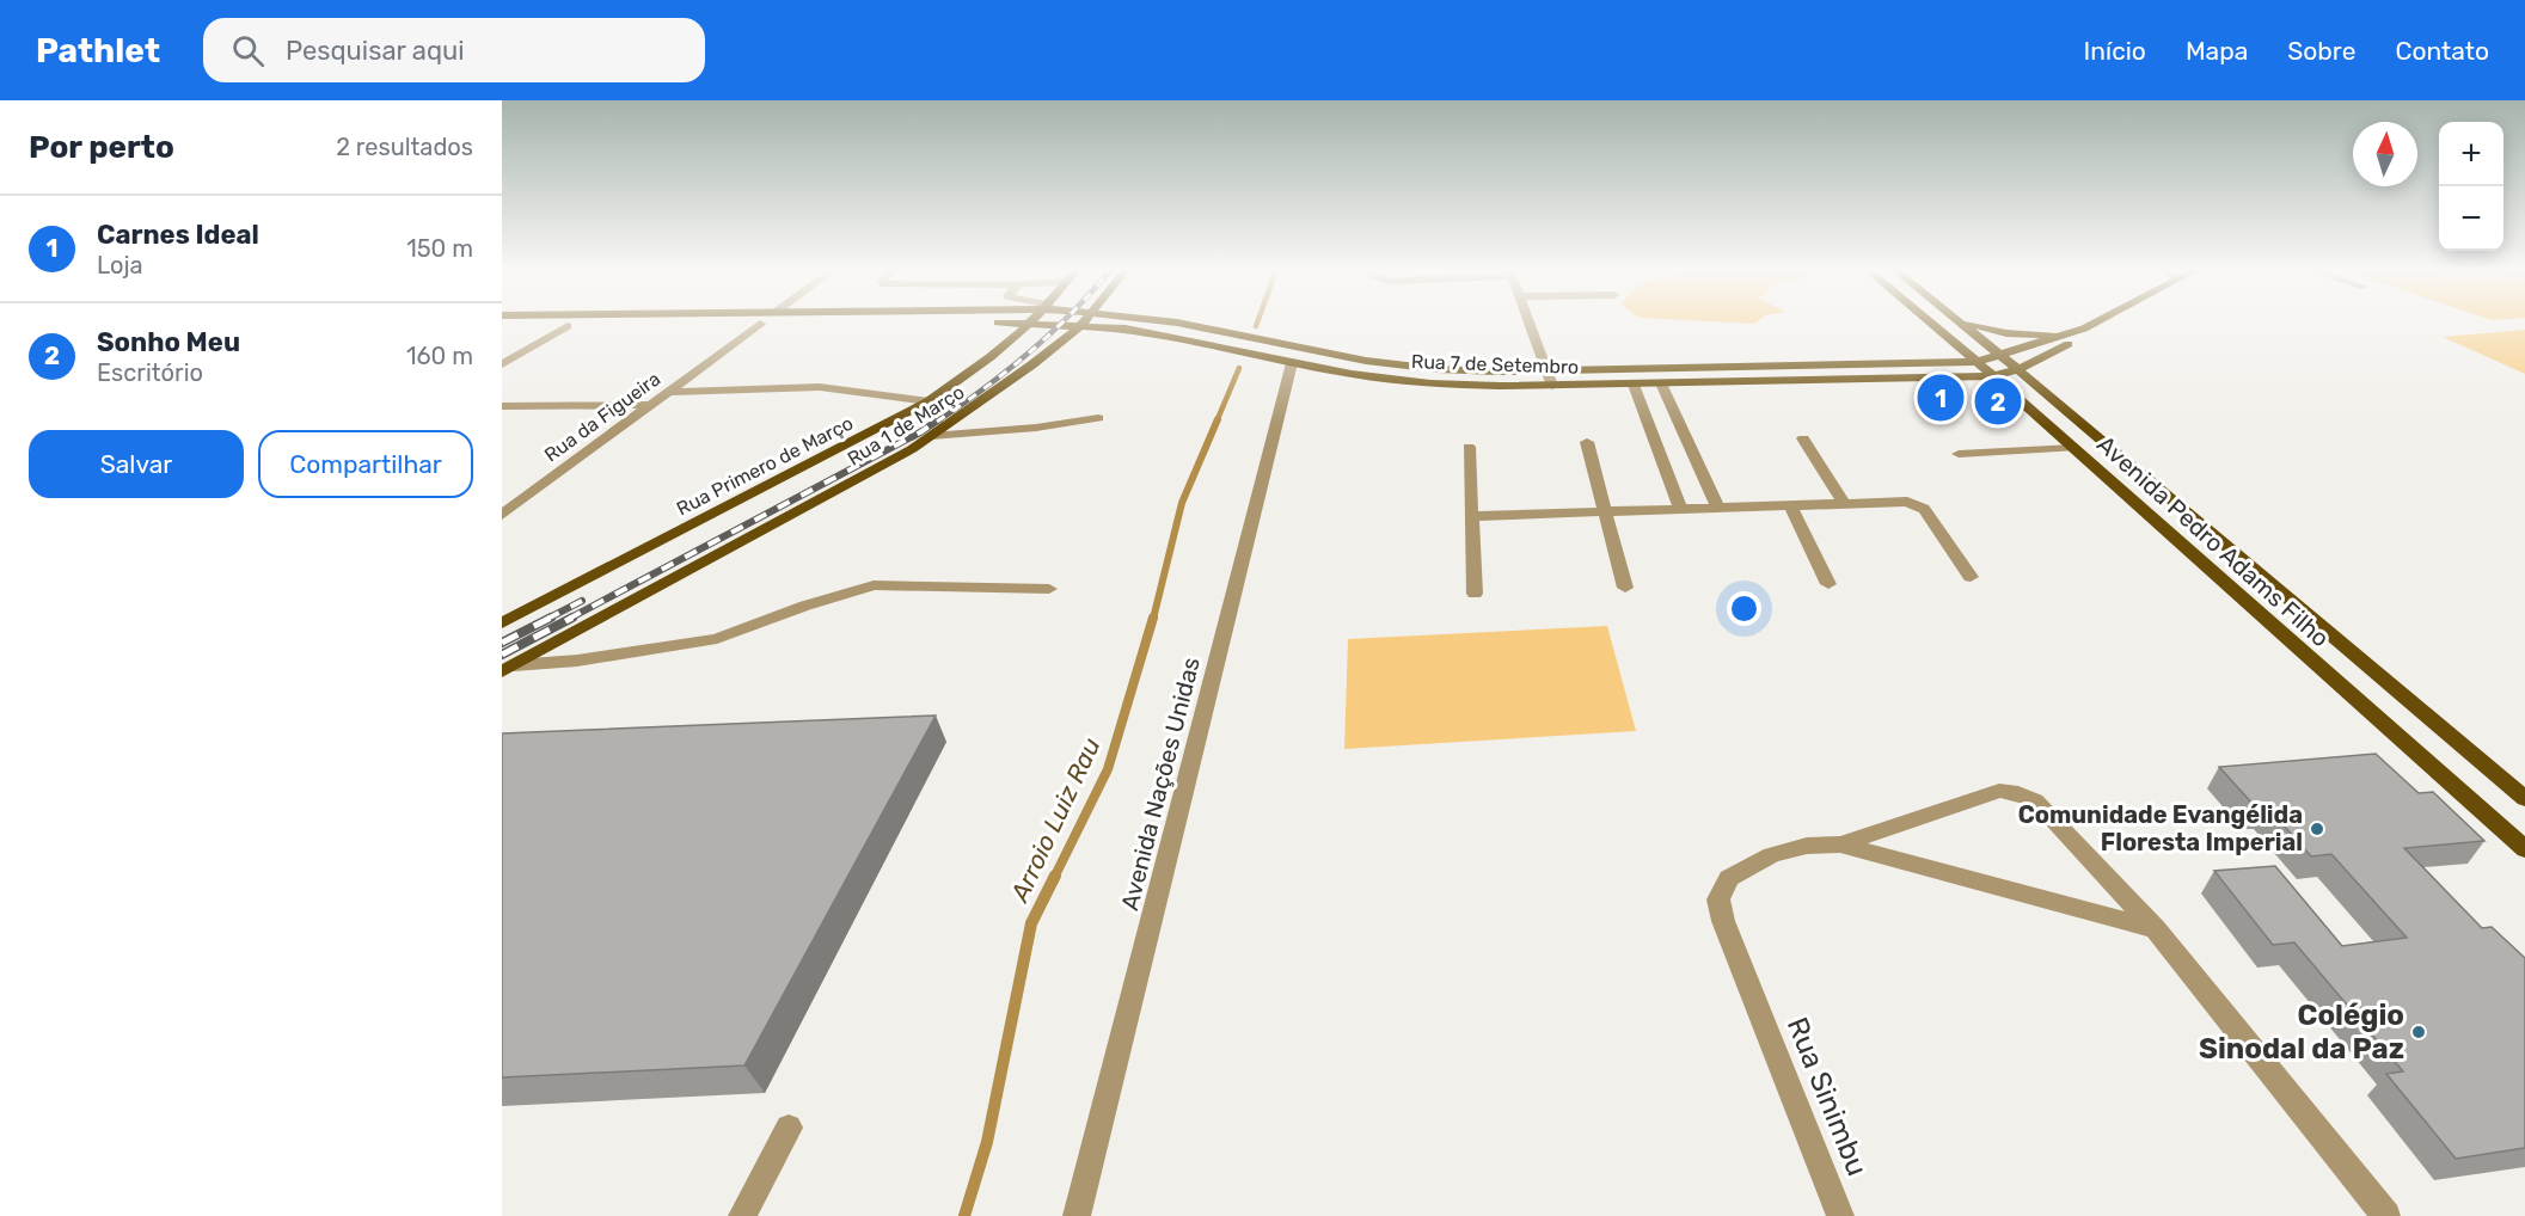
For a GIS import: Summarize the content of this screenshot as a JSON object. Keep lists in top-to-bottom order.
{
  "streets": {
    "main road": [
      "Rua 7 de Setembro",
      "Rua 1 de Março",
      "Rua Primero de Março",
      "Avenida Pedro Adams Filho"
    ],
    "street": ["Rua da Figueira", "Avenida Nações Unidas", "Rua Sinimbu"]
  },
  "crossings": [
    ["Rua 7 de Setembro", "Rua da Figueira"],
    ["Rua 7 de Setembro", "Rua 1 de Março"],
    ["Rua 7 de Setembro", "Rua Primero de Março"],
    ["Rua 7 de Setembro", "Avenida Pedro Adams Filho"],
    ["Rua 7 de Setembro", "Avenida Nações Unidas"]
  ],
  "water": ["Arroio Luiz Rau"],
  "places": ["Comunidade Evangélida Floresta Imperial", "Colégio Sinodal da Paz"],
  "north": "top",
  "page": {
    "header": "Pathlet",
    "search": "Pesquisar aqui",
    "nav": [
      "Início",
      "Mapa",
      "Sobre",
      "Contato"
    ],
    "heading": ["Por perto", "2 resultados"],
    "map_buttons": ["+", "−"],
    "list": [
      {
        "mark": "1",
        "name": "Carnes Ideal",
        "note": "Loja",
        "value": "150 m"
      },
      {
        "mark": "2",
        "name": "Sonho Meu",
        "note": "Escritório",
        "value": "160 m"
      }
    ],
    "pins": ["1", "2"],
    "buttons": ["Salvar", "Compartilhar"]
  }
}
